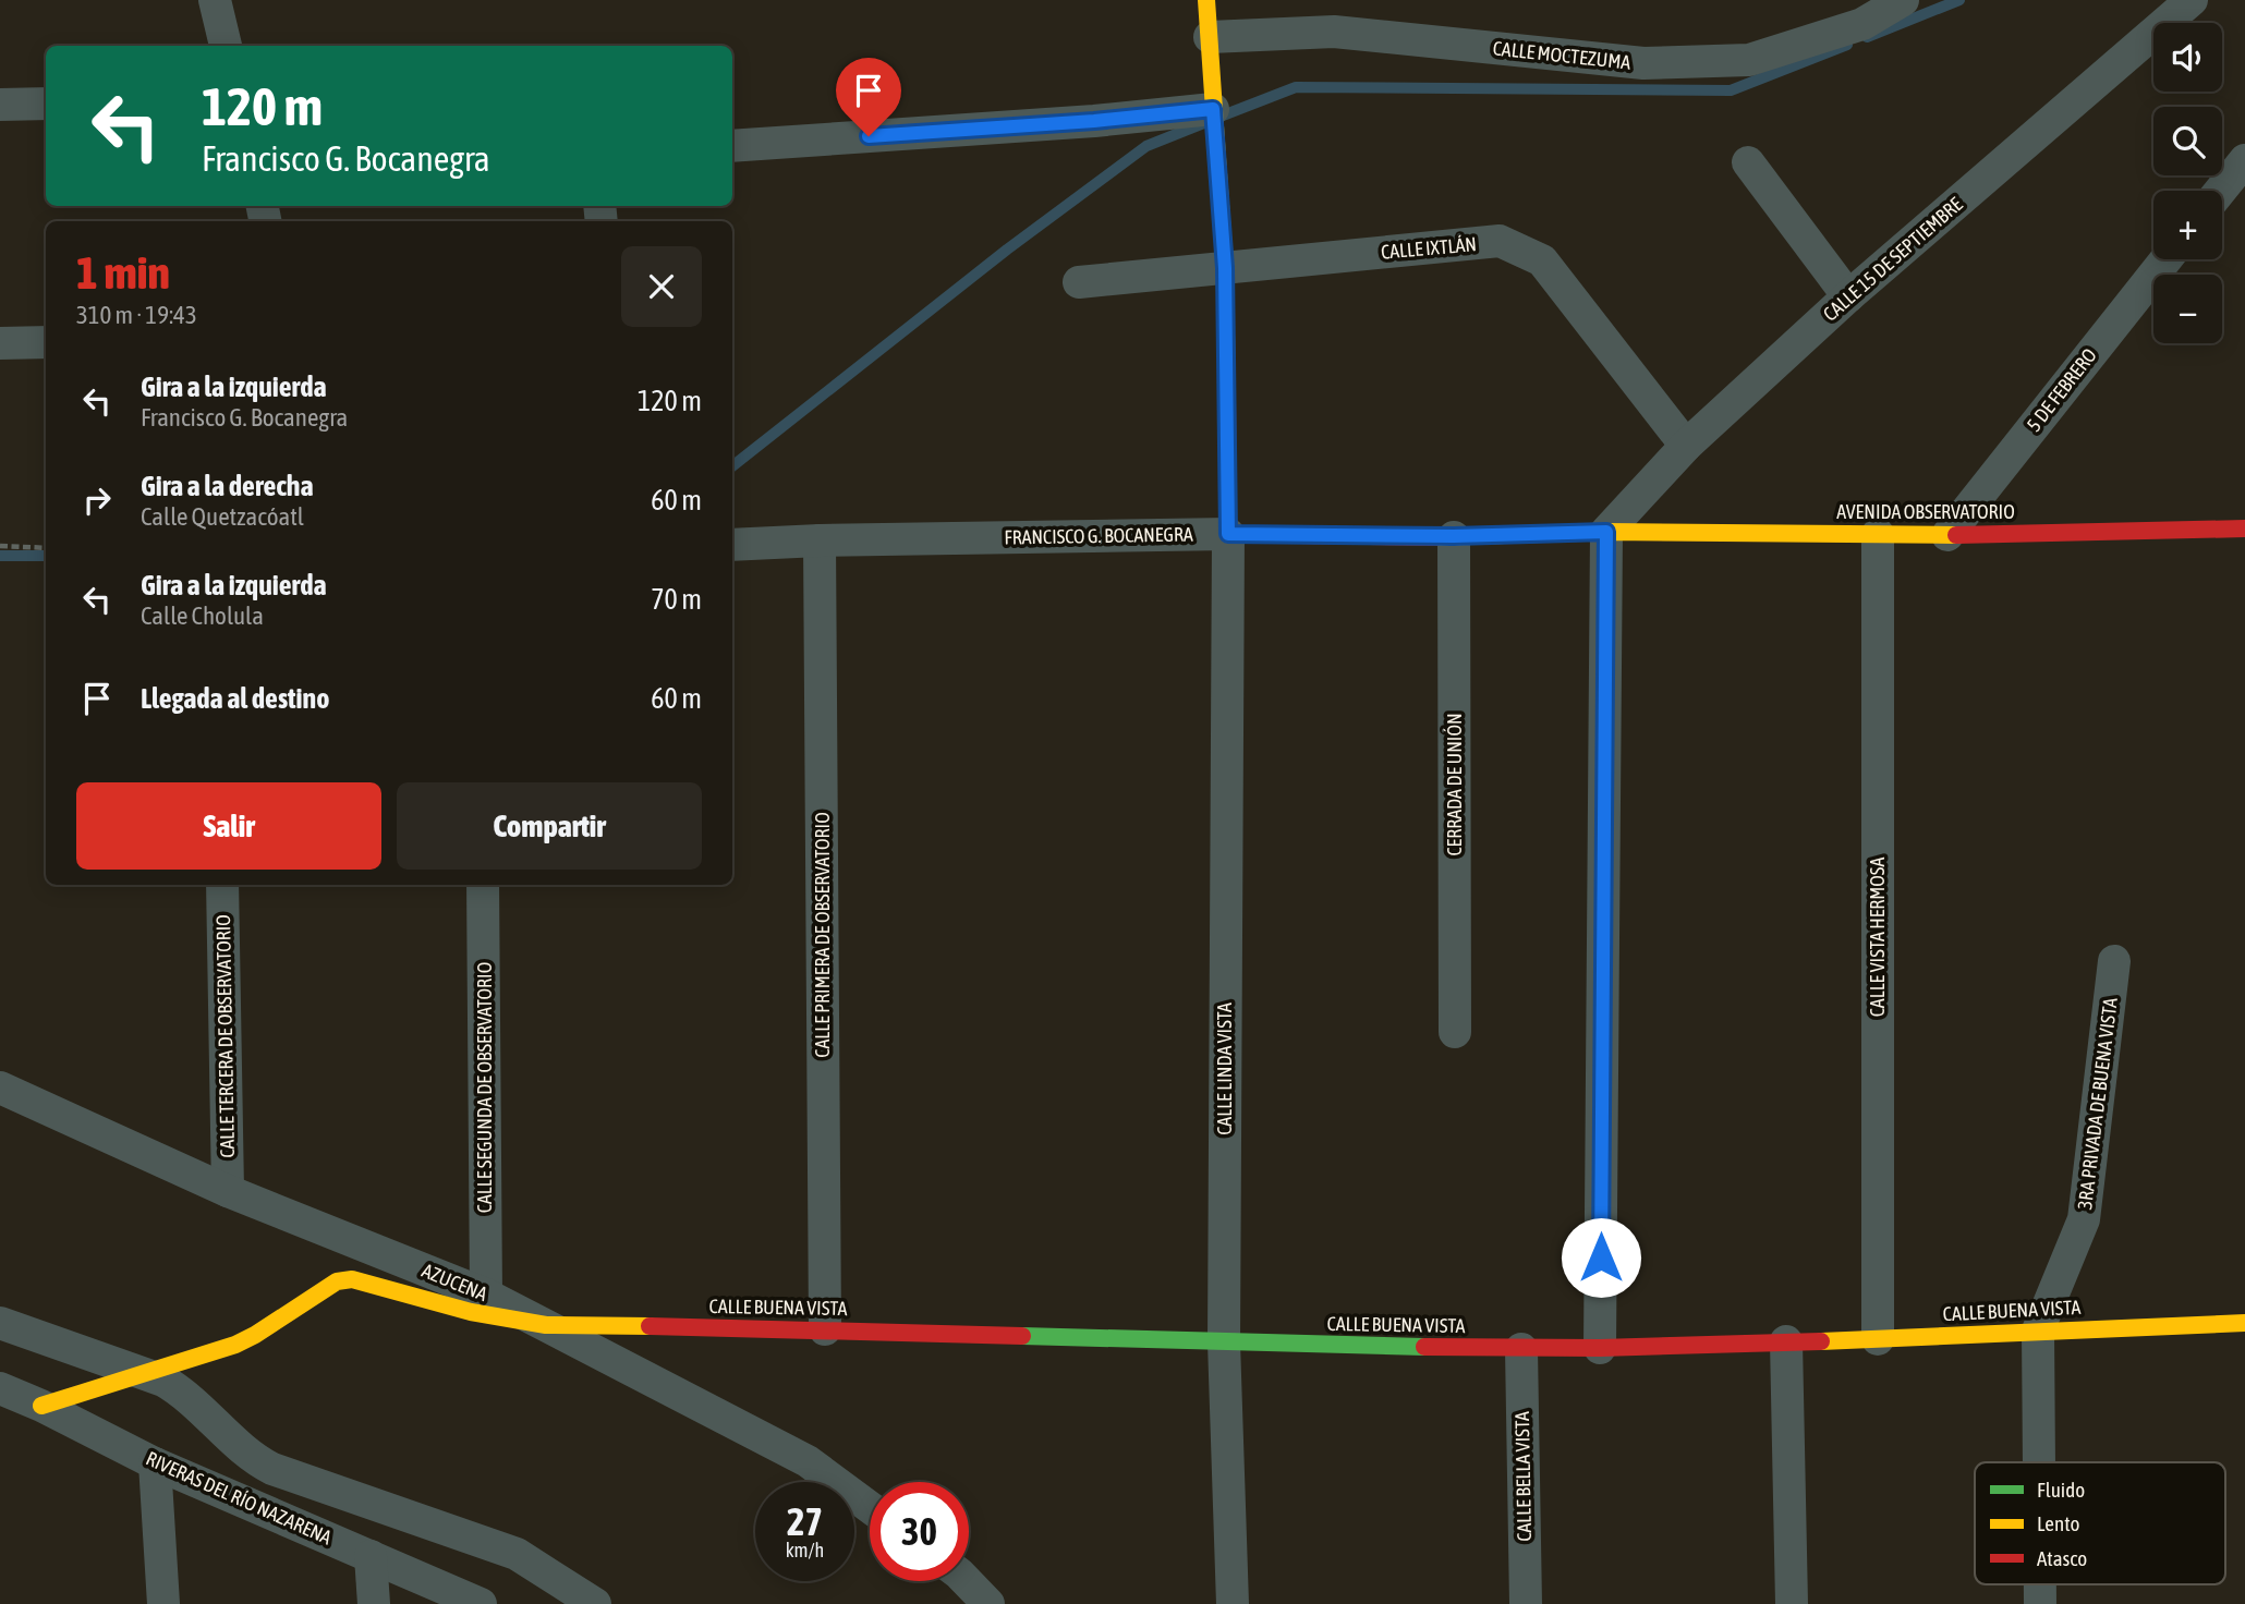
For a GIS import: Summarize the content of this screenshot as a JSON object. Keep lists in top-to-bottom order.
{
  "streets": {
    "street": [
      "CALLE MOCTEZUMA",
      "CALLE IXTLÁN",
      "CALLE 15 DE SEPTIEMBRE",
      "5 DE FEBRERO",
      "AVENIDA OBSERVATORIO",
      "FRANCISCO G. BOCANEGRA",
      "CERRADA DE UNIÓN",
      "CALLE PRIMERA DE OBSERVATORIO",
      "CALLE VISTA HERMOSA",
      "CALLE TERCERA DE OBSERVATORIO",
      "CALLE LINDA VISTA",
      "CALLE SEGUNDA DE OBSERVATORIO",
      "3RA PRIVADA DE BUENA VISTA",
      "AZUCENA",
      "CALLE BUENA VISTA",
      "CALLE BELLA VISTA",
      "RIVERAS DEL RÍO NAZARENA"
    ]
  },
  "crossings": [
    ["CALLE IXTLÁN", "CALLE 15 DE SEPTIEMBRE"],
    ["CALLE 15 DE SEPTIEMBRE", "AVENIDA OBSERVATORIO"],
    ["CALLE 15 DE SEPTIEMBRE", "FRANCISCO G. BOCANEGRA"],
    ["5 DE FEBRERO", "AVENIDA OBSERVATORIO"],
    ["AVENIDA OBSERVATORIO", "FRANCISCO G. BOCANEGRA"],
    ["AVENIDA OBSERVATORIO", "CALLE VISTA HERMOSA"],
    ["FRANCISCO G. BOCANEGRA", "CERRADA DE UNIÓN"],
    ["FRANCISCO G. BOCANEGRA", "CALLE PRIMERA DE OBSERVATORIO"],
    ["FRANCISCO G. BOCANEGRA", "CALLE LINDA VISTA"],
    ["CALLE PRIMERA DE OBSERVATORIO", "CALLE BUENA VISTA"],
    ["CALLE VISTA HERMOSA", "CALLE BUENA VISTA"],
    ["CALLE TERCERA DE OBSERVATORIO", "AZUCENA"],
    ["CALLE LINDA VISTA", "CALLE BUENA VISTA"],
    ["CALLE SEGUNDA DE OBSERVATORIO", "AZUCENA"],
    ["3RA PRIVADA DE BUENA VISTA", "CALLE BUENA VISTA"],
    ["AZUCENA", "CALLE BUENA VISTA"],
    ["CALLE BUENA VISTA", "CALLE BELLA VISTA"],
    ["CALLE BUENA VISTA", "RIVERAS DEL RÍO NAZARENA"]
  ],
  "legend": ["Fluido", "Lento", "Atasco"],
  "page": {
    "map_buttons": ["+", "−"],
    "turn": ["120 m", "Francisco G. Bocanegra"],
    "heading": ["1 min", "310 m · 19:43"],
    "list": [
      {
        "name": "Gira a la izquierda",
        "note": "Francisco G. Bocanegra",
        "value": "120 m"
      },
      {
        "name": "Gira a la derecha",
        "note": "Calle Quetzacóatl",
        "value": "60 m"
      },
      {
        "name": "Gira a la izquierda",
        "note": "Calle Cholula",
        "value": "70 m"
      },
      {
        "name": "Llegada al destino",
        "value": "60 m"
      }
    ],
    "buttons": ["Salir", "Compartir"],
    "speed": "27 km/h",
    "limit": "30"
  }
}
